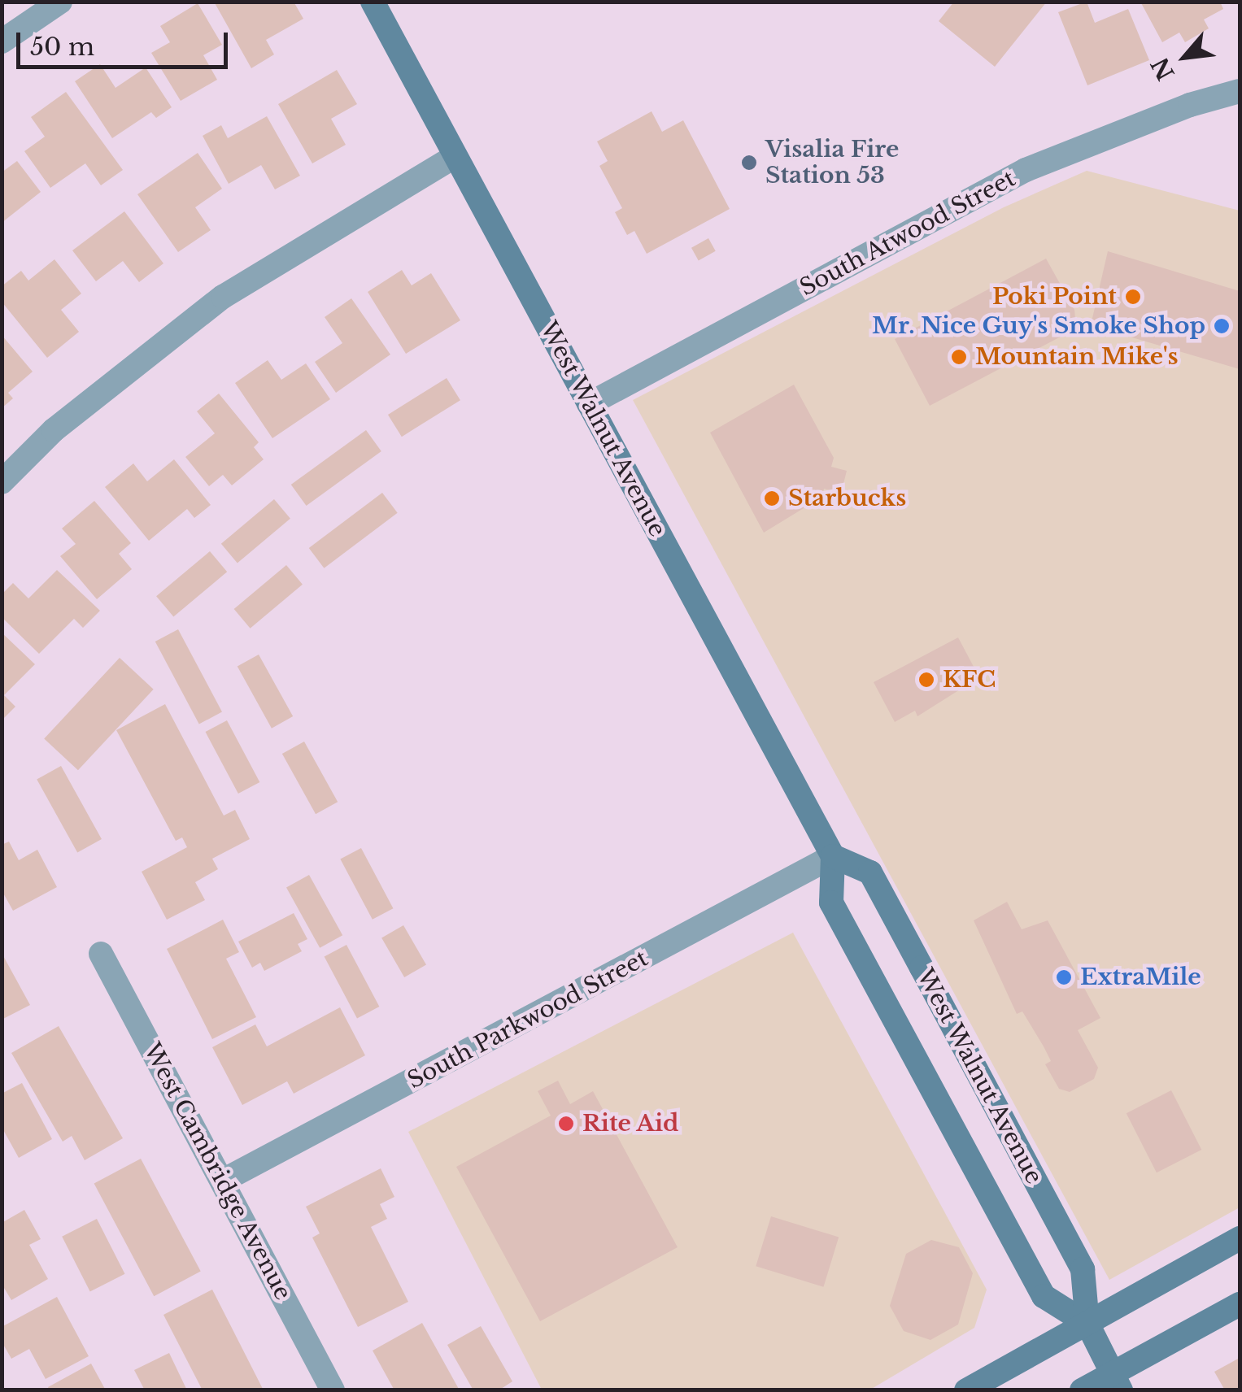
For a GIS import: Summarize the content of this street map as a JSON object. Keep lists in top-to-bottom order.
{
  "streets": {
    "main road": ["West Walnut Avenue"],
    "street": ["South Atwood Street", "South Parkwood Street", "West Cambridge Avenue"]
  },
  "crossings": [
    ["South Atwood Street", "West Walnut Avenue"],
    ["West Walnut Avenue", "South Parkwood Street"],
    ["South Parkwood Street", "West Cambridge Avenue"]
  ],
  "places": [
    "Visalia Fire Station 53",
    "Poki Point",
    "Mr. Nice Guy's Smoke Shop",
    "Mountain Mike's",
    "Starbucks",
    "KFC",
    "ExtraMile",
    "Rite Aid"
  ],
  "scale_bar": "50 m",
  "north": "bottom left"
}
